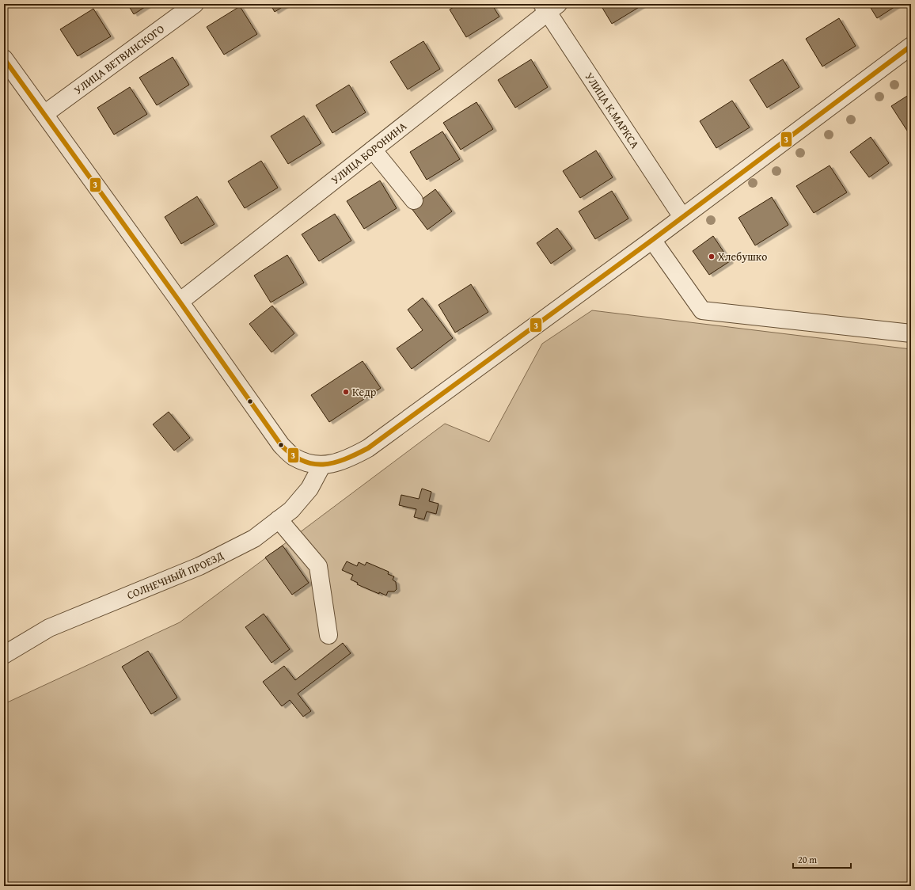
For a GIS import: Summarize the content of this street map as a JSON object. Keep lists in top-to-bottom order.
{
  "streets": {
    "street": [
      "УЛИЦА ВЕТВИНСКОГО",
      "УЛИЦА К.МАРКСА",
      "УЛИЦА БОРОНИНА",
      "СОЛНЕЧНЫЙ ПРОЕЗД"
    ]
  },
  "crossings": [
    ["УЛИЦА К.МАРКСА", "УЛИЦА БОРОНИНА"]
  ],
  "places": ["Хлебушко", "Кедр"],
  "lines": ["transit line 3"],
  "scale_bar": "20 m"
}
